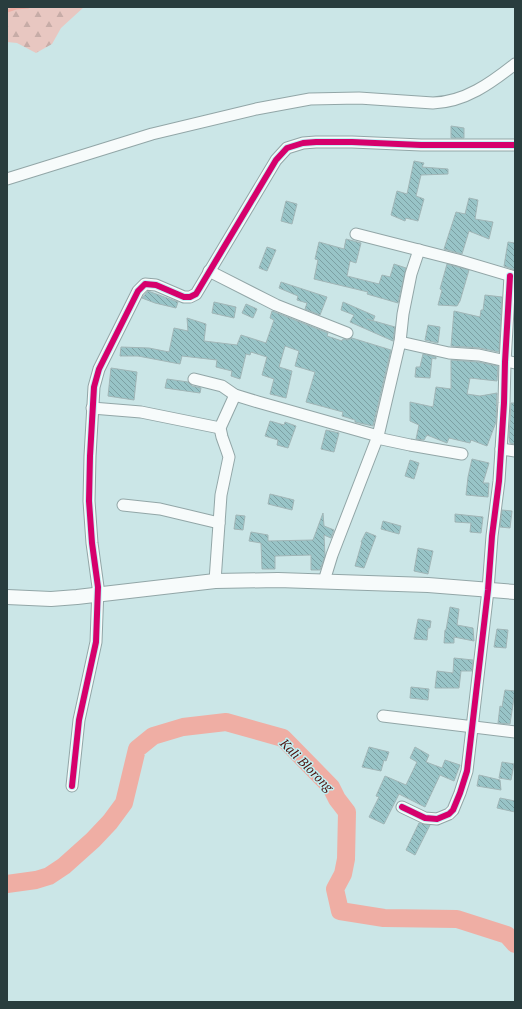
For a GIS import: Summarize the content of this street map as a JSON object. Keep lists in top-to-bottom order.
{
  "water": ["Kali Blorong"]
}
